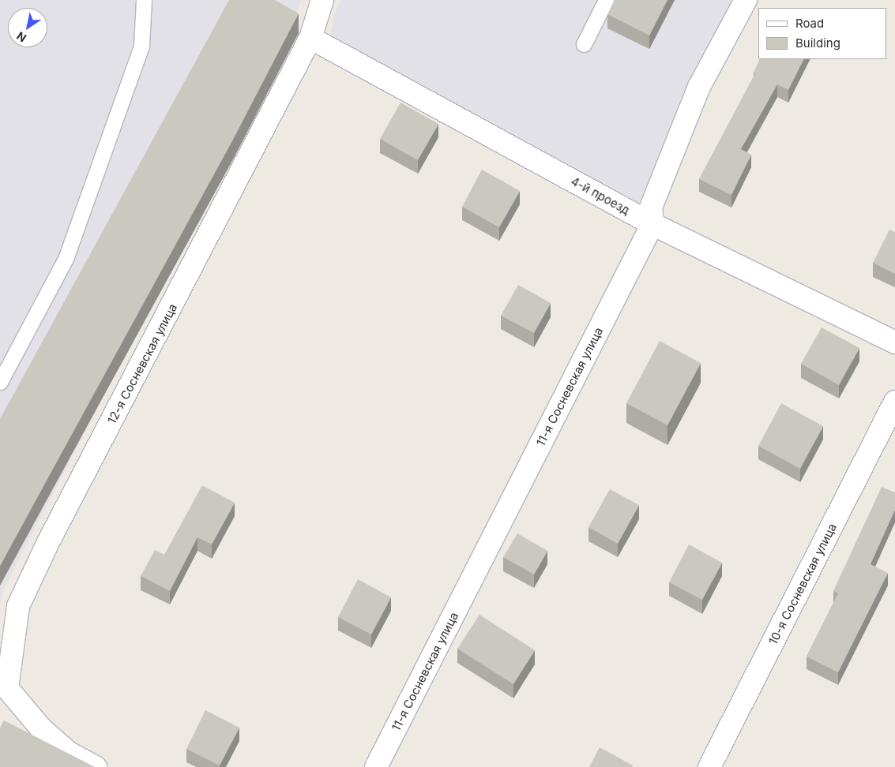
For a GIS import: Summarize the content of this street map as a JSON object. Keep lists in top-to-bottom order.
{
  "streets": {
    "street": [
      "4-й проезд",
      "12-я Сосневская улица",
      "11-я Сосневская улица",
      "10-я Сосневская улица"
    ]
  },
  "crossings": [
    ["4-й проезд", "12-я Сосневская улица"],
    ["4-й проезд", "11-я Сосневская улица"]
  ],
  "legend": ["Road", "Building"],
  "north": "bottom left"
}
